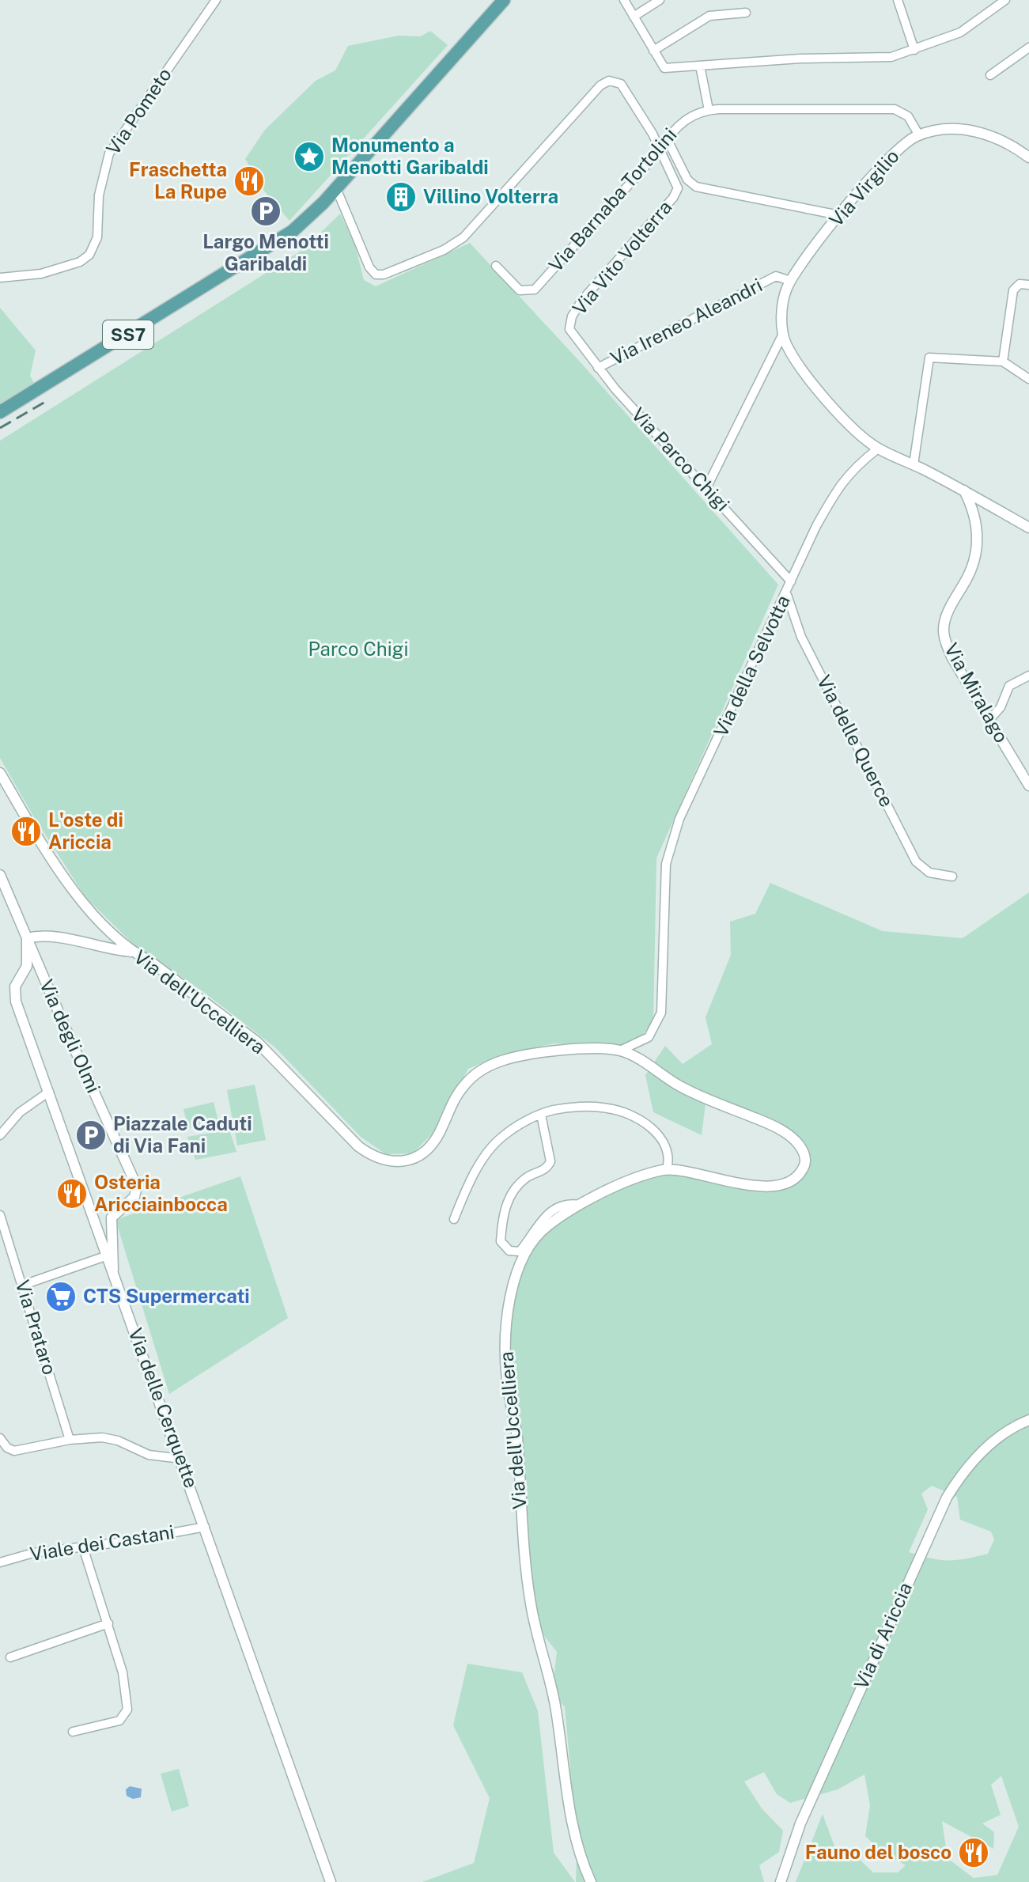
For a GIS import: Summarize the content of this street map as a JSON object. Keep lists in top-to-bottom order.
{
  "streets": {
    "main road": ["SS7"],
    "street": [
      "Via Pometo",
      "Via Virgilio",
      "Via Barnaba Tortolini",
      "Via Vito Volterra",
      "Via Ireneo Aleandri",
      "Via Parco Chigi",
      "Via della Selvotta",
      "Via Miralago",
      "Via delle Querce",
      "Via dell'Uccelliera",
      "Via degli Olmi",
      "Via Prataro",
      "Via delle Cerquette",
      "Viale dei Castani",
      "Via di Ariccia"
    ]
  },
  "crossings": [
    ["Via Virgilio", "Via Barnaba Tortolini"],
    ["Via Virgilio", "Via Ireneo Aleandri"],
    ["Via Barnaba Tortolini", "Via Vito Volterra"],
    ["Via Vito Volterra", "SS7"],
    ["Via Vito Volterra", "Via Parco Chigi"],
    ["Via Ireneo Aleandri", "Via Parco Chigi"],
    ["Via Parco Chigi", "Via della Selvotta"],
    ["Via Parco Chigi", "Via delle Querce"],
    ["Via della Selvotta", "Via delle Querce"],
    ["Via della Selvotta", "Via dell'Uccelliera"],
    ["Via degli Olmi", "Via delle Cerquette"],
    ["Via delle Cerquette", "Viale dei Castani"]
  ],
  "parks": ["Parco Chigi"],
  "places": {
    "place": ["Monumento a Menotti Garibaldi"],
    "restaurant": [
      "Fraschetta La Rupe",
      "L'oste di Ariccia",
      "Osteria Aricciainbocca",
      "Fauno del bosco"
    ],
    "building": ["Villino Volterra"],
    "parking": ["Largo Menotti Garibaldi", "Piazzale Caduti di Via Fani"],
    "supermarket": ["CTS Supermercati"]
  }
}
